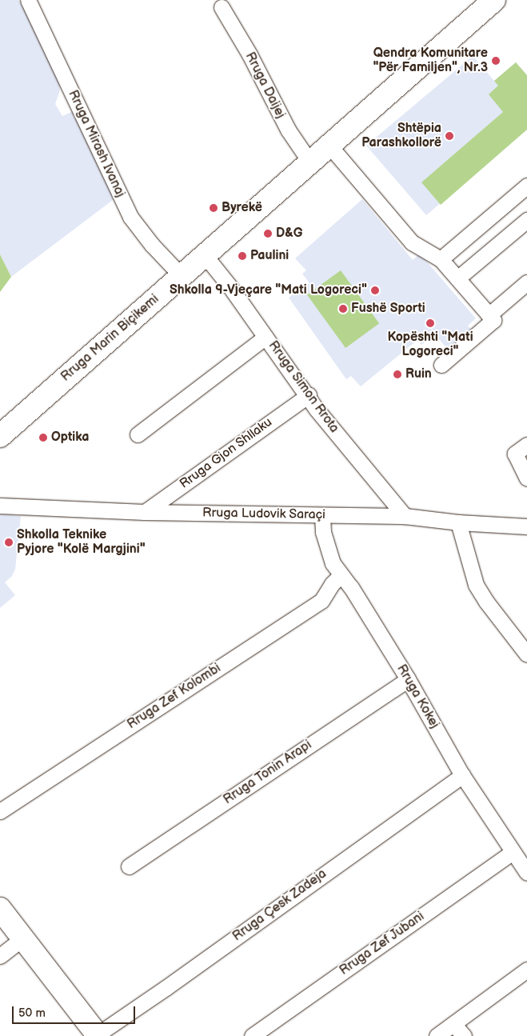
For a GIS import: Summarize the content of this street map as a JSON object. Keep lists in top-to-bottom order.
{
  "streets": {
    "main road": ["Rruga Marin Biçikemi"],
    "street": [
      "Rruga Daijej",
      "Rruga Mirash Ivanaj",
      "Rruga Simon Rrota",
      "Rruga Gjon Shllaku",
      "Rruga Ludovik Saraçi",
      "Rruga Zef Kolombi",
      "Rruga Kokej",
      "Rruga Tonin Arapi",
      "Rruga Çesk Zadeja",
      "Rruga Zef Jubani"
    ]
  },
  "crossings": [
    ["Rruga Daijej", "Rruga Marin Biçikemi"],
    ["Rruga Mirash Ivanaj", "Rruga Marin Biçikemi"],
    ["Rruga Marin Biçikemi", "Rruga Simon Rrota"],
    ["Rruga Simon Rrota", "Rruga Gjon Shllaku"],
    ["Rruga Simon Rrota", "Rruga Ludovik Saraçi"],
    ["Rruga Gjon Shllaku", "Rruga Ludovik Saraçi"],
    ["Rruga Ludovik Saraçi", "Rruga Kokej"],
    ["Rruga Zef Kolombi", "Rruga Kokej"],
    ["Rruga Kokej", "Rruga Tonin Arapi"],
    ["Rruga Kokej", "Rruga Çesk Zadeja"],
    ["Rruga Kokej", "Rruga Zef Jubani"]
  ],
  "places": [
    "Qendra Komunitare \"Për Familjen\", Nr.3",
    "Shtëpia Parashkollorë",
    "Byrekë",
    "D&G",
    "Paulini",
    "Shkolla 9-Vjeçare \"Mati Logoreci\"",
    "Fushë Sporti",
    "Kopështi \"Mati Logoreci\"",
    "Ruin",
    "Optika",
    "Shkolla Teknike Pyjore \"Kolë Margjini\""
  ],
  "scale_bar": "50 m"
}
